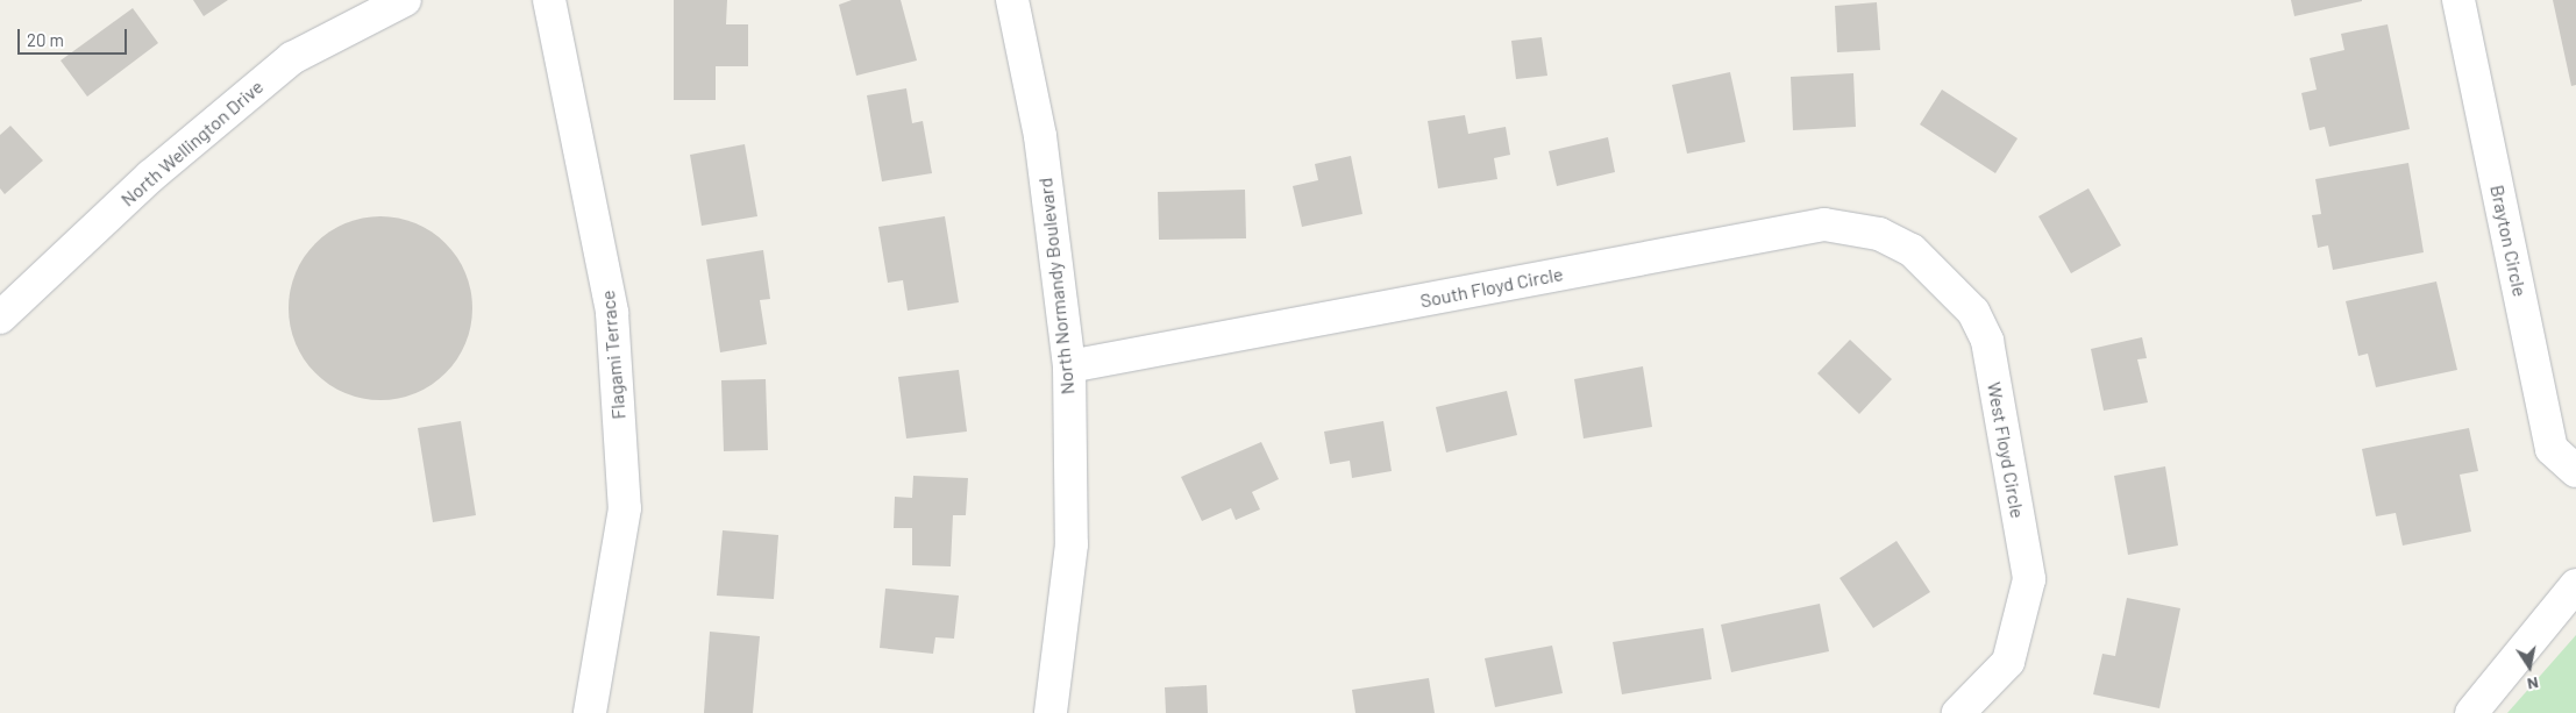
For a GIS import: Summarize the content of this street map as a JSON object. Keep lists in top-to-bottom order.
{
  "streets": {
    "street": [
      "North Wellington Drive",
      "Brayton Circle",
      "North Normandy Boulevard",
      "South Floyd Circle",
      "Flagami Terrace",
      "West Floyd Circle"
    ]
  },
  "crossings": [
    ["North Normandy Boulevard", "South Floyd Circle"],
    ["South Floyd Circle", "West Floyd Circle"]
  ],
  "scale_bar": "20 m",
  "north": "bottom"
}
